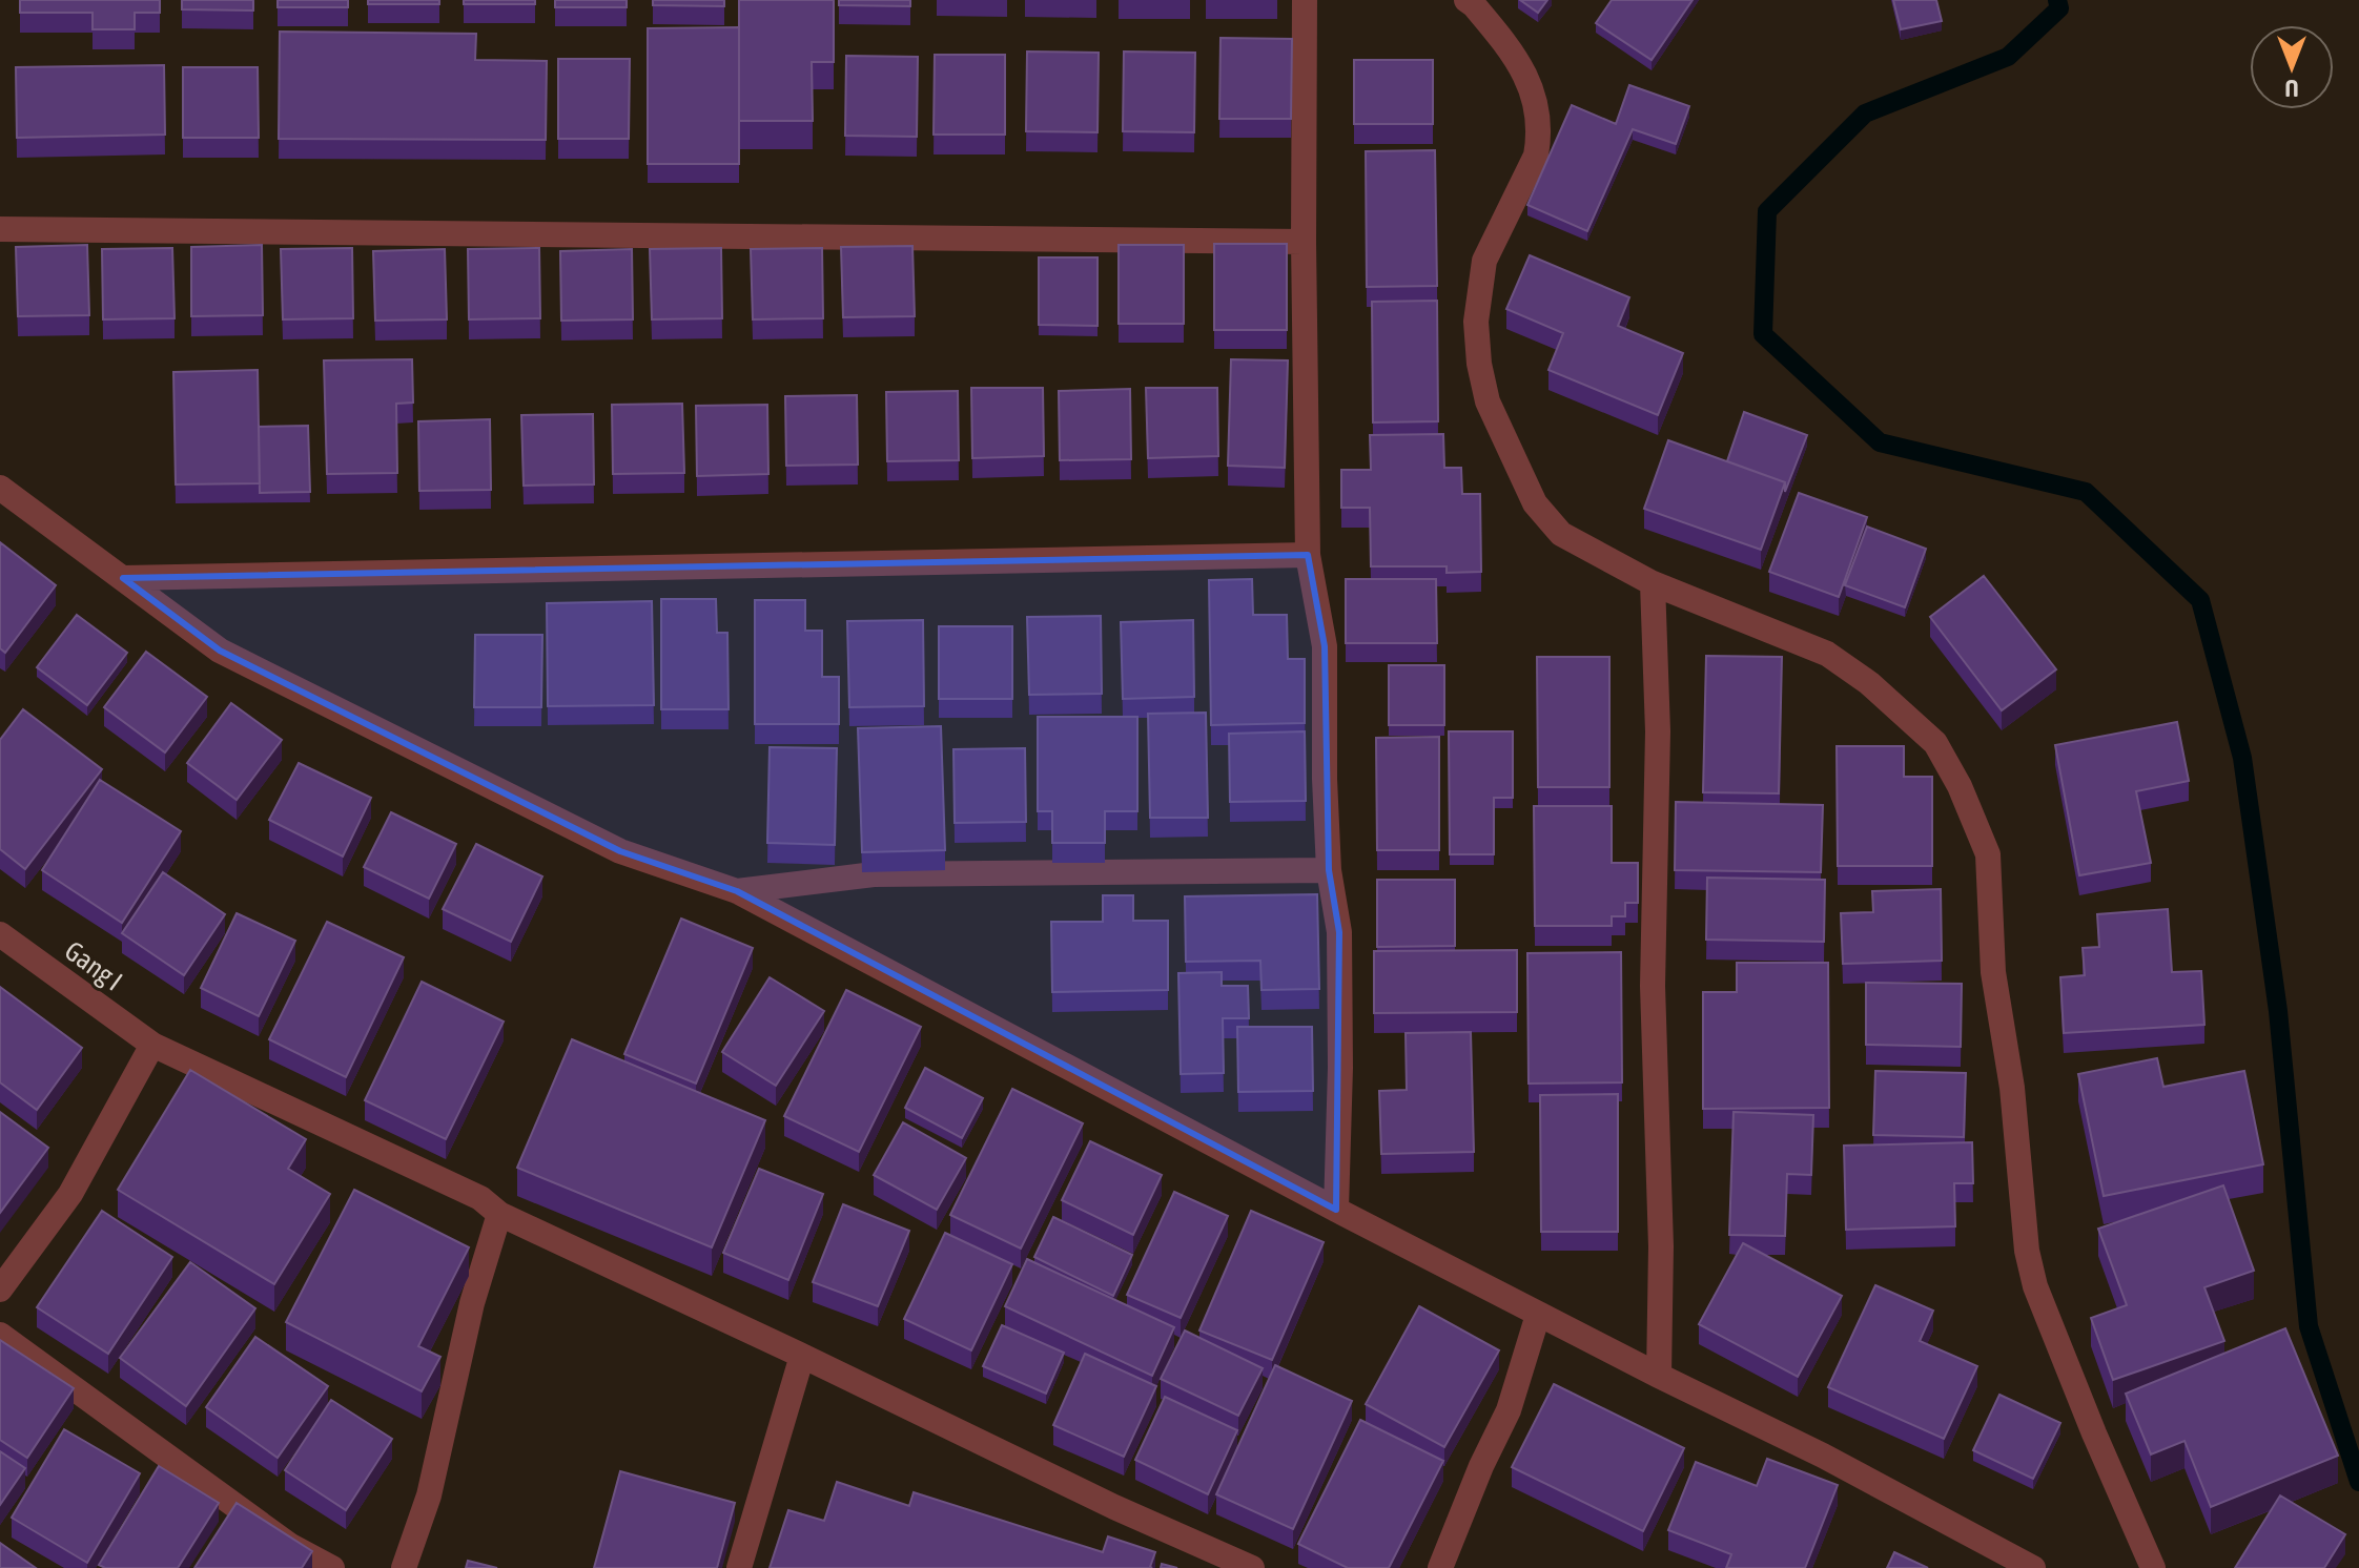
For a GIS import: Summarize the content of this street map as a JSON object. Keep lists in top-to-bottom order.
{
  "streets": {
    "street": ["Gang I"]
  },
  "north": "bottom"
}
